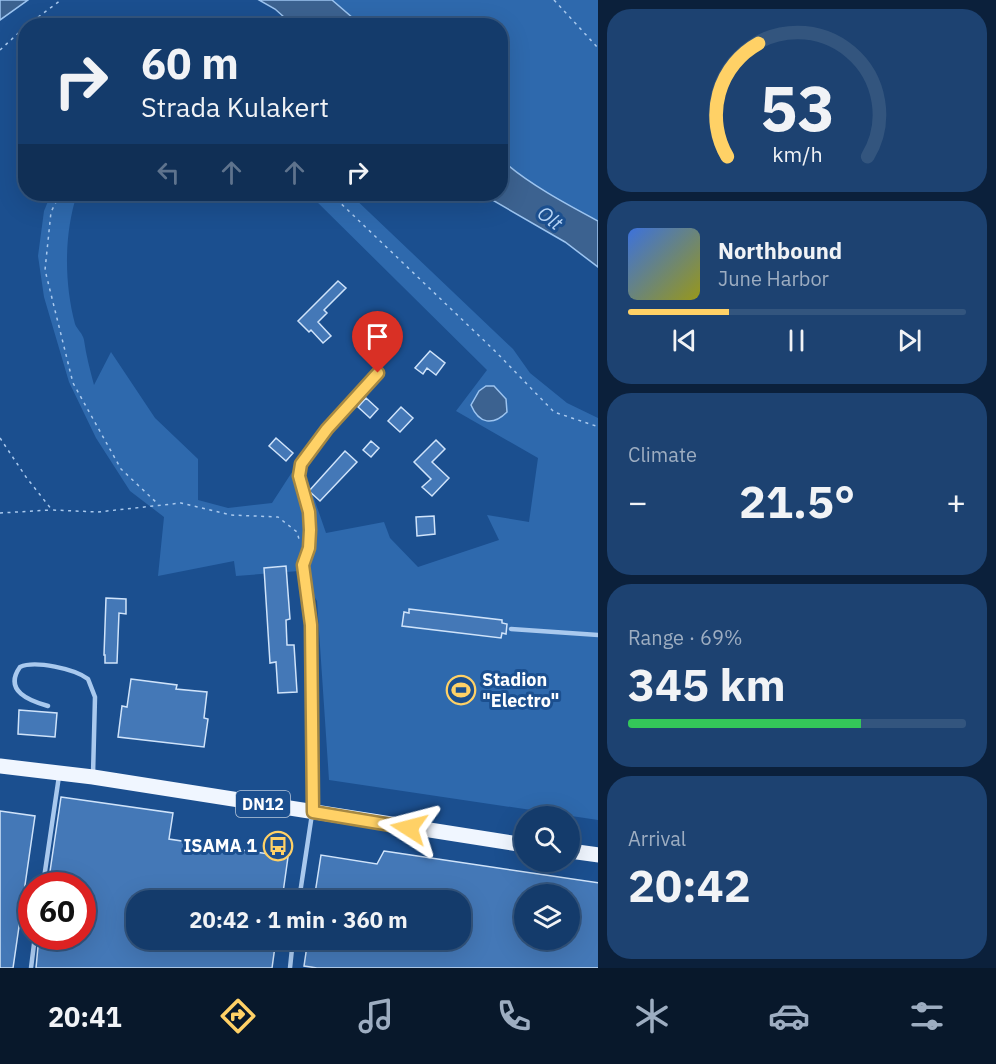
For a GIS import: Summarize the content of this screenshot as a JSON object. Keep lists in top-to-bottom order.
{
  "streets": {
    "main road": ["DN12"]
  },
  "water": ["Olt"],
  "places": {
    "sports": ["Stadion \"Electro\""],
    "bus stop": ["ISAMA 1"]
  },
  "page": {
    "turn": ["60 m", "Strada Kulakert"],
    "song": ["Northbound", "June Harbor"],
    "tile": [
      "Climate",
      ["Range · 69%", "345 km"],
      ["Arrival", "20:42"]
    ],
    "heat": ["−", "21.5°", "+"],
    "limit": "60",
    "trip": "20:42 · 1 min · 360 m",
    "tabs": "20:41",
    "gauge": ["53", "km/h"]
  }
}
